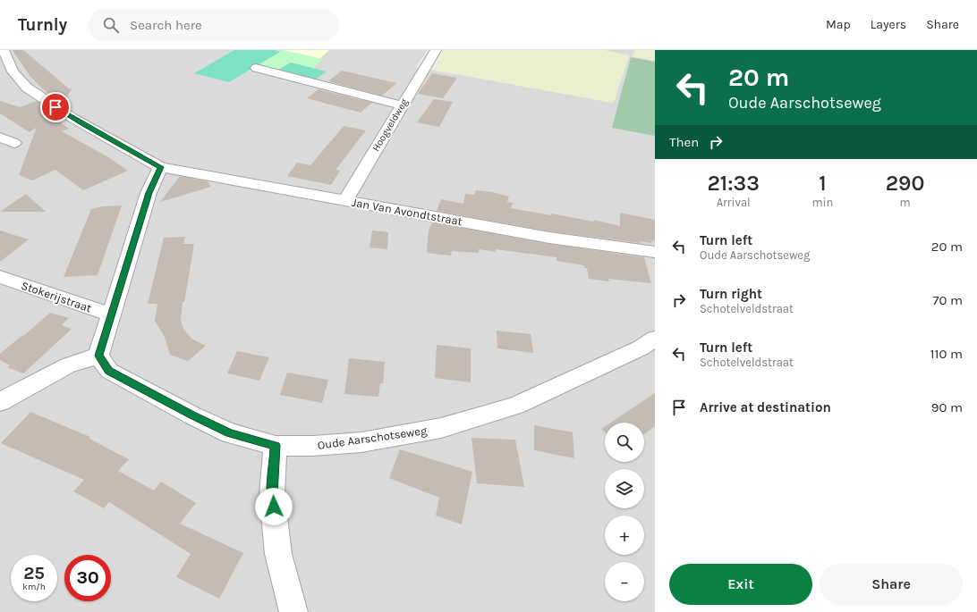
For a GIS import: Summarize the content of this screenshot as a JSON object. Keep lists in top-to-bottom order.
{
  "streets": {
    "street": [
      "Hoogveldweg",
      "Jan Van Avondtstraat",
      "Stokerijstraat",
      "Oude Aarschotseweg"
    ]
  },
  "crossings": [
    ["Hoogveldweg", "Jan Van Avondtstraat"]
  ],
  "page": {
    "header": "Turnly",
    "search": "Search here",
    "nav": ["Map", "Layers", "Share"],
    "turn": ["20 m", "Oude Aarschotseweg"],
    "then": "Then",
    "eta": [
      "21:33",
      "Arrival",
      "1",
      "min",
      "290",
      "m"
    ],
    "list": [
      {
        "name": "Turn left",
        "note": "Oude Aarschotseweg",
        "value": "20 m"
      },
      {
        "name": "Turn right",
        "note": "Schotelveldstraat",
        "value": "70 m"
      },
      {
        "name": "Turn left",
        "note": "Schotelveldstraat",
        "value": "110 m"
      },
      {
        "name": "Arrive at destination",
        "value": "90 m"
      }
    ],
    "map_buttons": ["+", "−"],
    "speed": "25 km/h",
    "limit": "30",
    "buttons": ["Exit", "Share"]
  }
}
